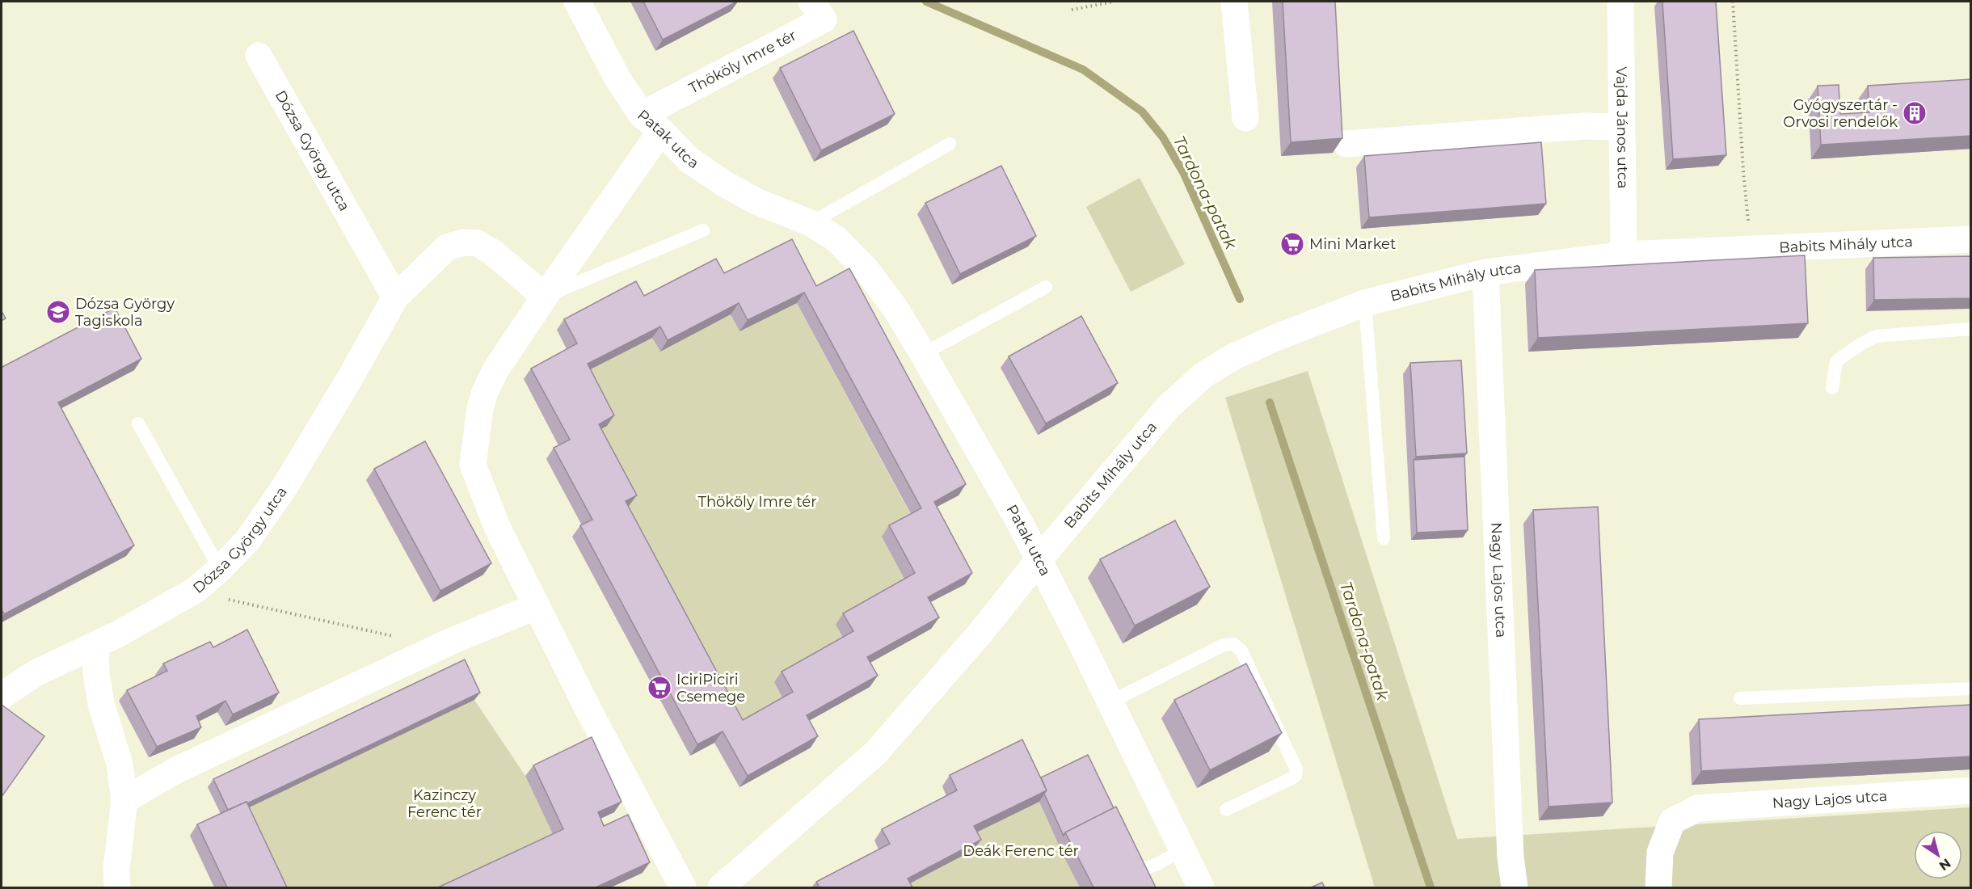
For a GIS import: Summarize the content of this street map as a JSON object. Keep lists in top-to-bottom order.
{
  "streets": {
    "street": [
      "Thököly Imre tér",
      "Vajda János utca",
      "Patak utca",
      "Dózsa György utca",
      "Babits Mihály utca",
      "Nagy Lajos utca"
    ]
  },
  "crossings": [
    ["Thököly Imre tér", "Patak utca"],
    ["Thököly Imre tér", "Dózsa György utca"],
    ["Vajda János utca", "Babits Mihály utca"],
    ["Patak utca", "Babits Mihály utca"],
    ["Babits Mihály utca", "Nagy Lajos utca"]
  ],
  "water": ["Tardona-patak"],
  "parks": ["Thököly Imre tér", "Kazinczy Ferenc tér", "Deák Ferenc tér"],
  "places": {
    "building": ["Gyógyszertár - Orvosi rendelők"],
    "supermarket": ["Mini Market", "IciriPiciri Csemege"],
    "school or university": ["Dózsa György Tagiskola"]
  },
  "north": "bottom right"
}
